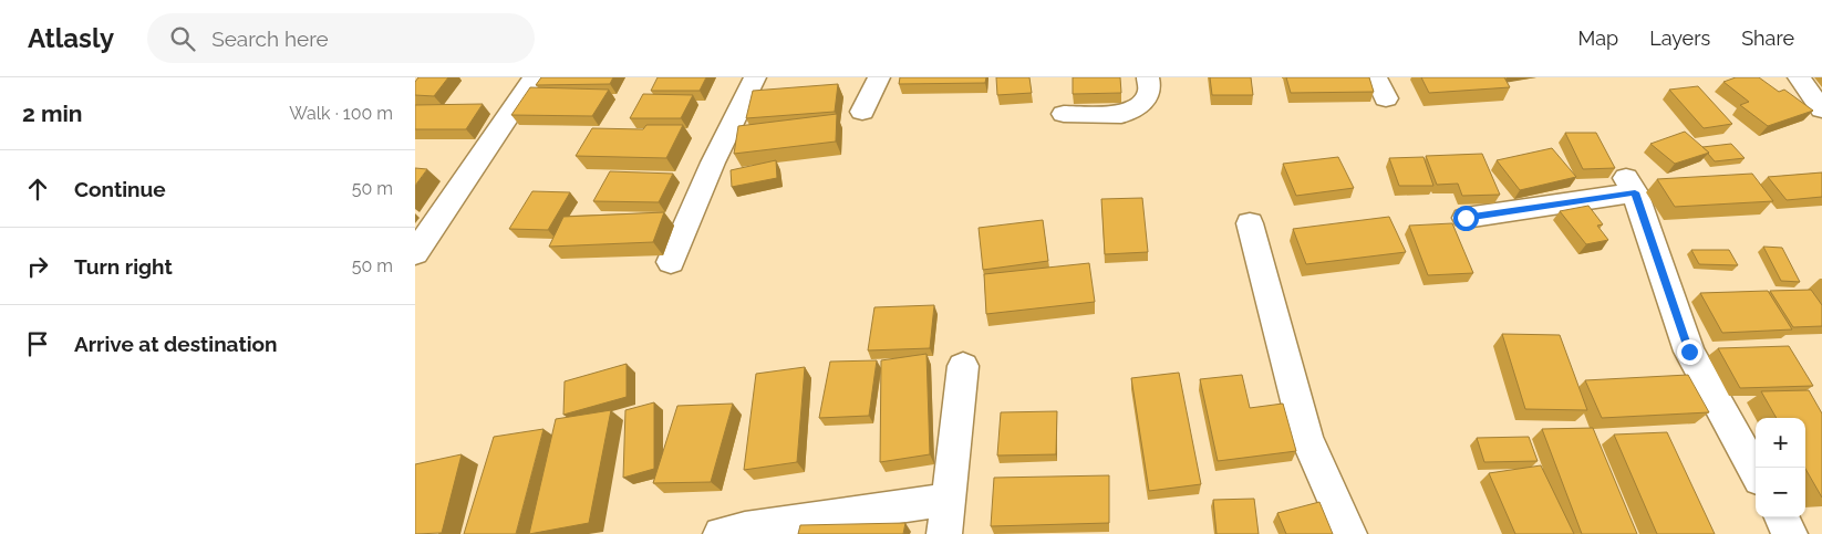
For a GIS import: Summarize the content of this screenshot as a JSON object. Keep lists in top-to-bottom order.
{
  "page": {
    "header": "Atlasly",
    "search": "Search here",
    "nav": ["Map", "Layers", "Share"],
    "heading": ["2 min", "Walk · 100 m"],
    "list": [
      ["Continue", "50 m"],
      ["Turn right", "50 m"],
      "Arrive at destination"
    ],
    "map_buttons": ["+", "−"]
  }
}
